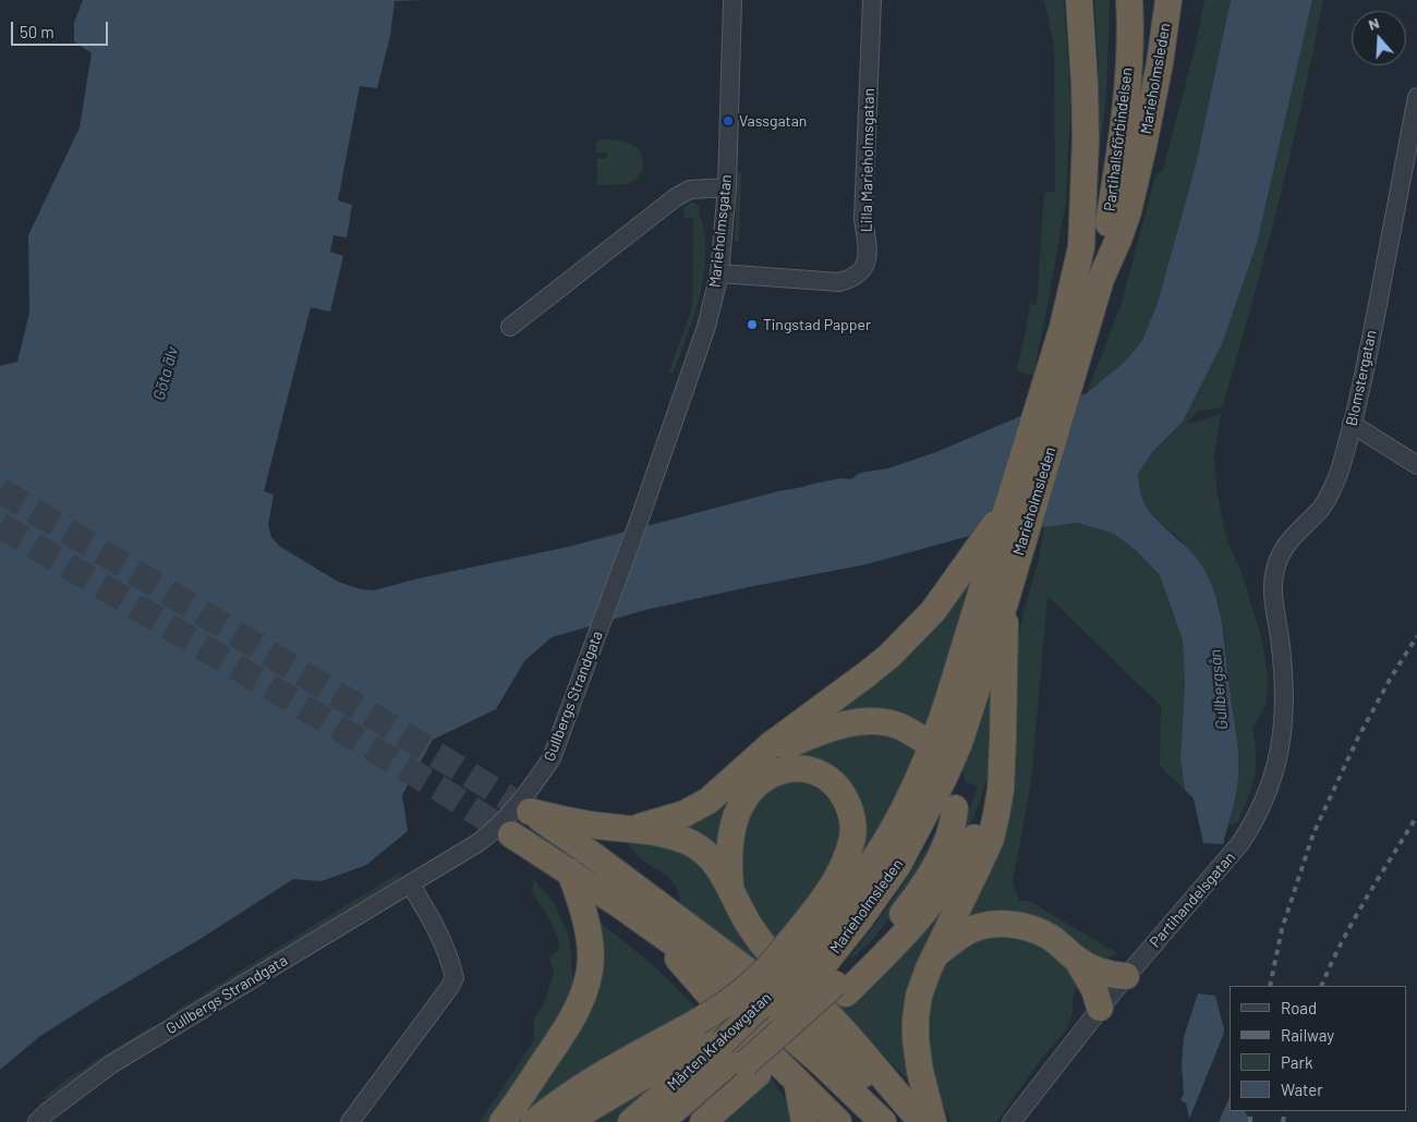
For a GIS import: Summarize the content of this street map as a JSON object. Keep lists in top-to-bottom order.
{
  "streets": {
    "highway": ["Marieholmsleden", "Partihallsförbindelsen", "Mårten Krakowgatan"],
    "street": [
      "Lilla Marieholmsgatan",
      "Marieholmsgatan",
      "Blomstergatan",
      "Gullbergs Strandgata",
      "Partihandelsgatan"
    ]
  },
  "crossings": [
    ["Marieholmsleden", "Partihallsförbindelsen"],
    ["Marieholmsleden", "Mårten Krakowgatan"],
    ["Lilla Marieholmsgatan", "Marieholmsgatan"],
    ["Marieholmsgatan", "Gullbergs Strandgata"],
    ["Blomstergatan", "Partihandelsgatan"]
  ],
  "water": ["Göta älv", "Gullbergsån"],
  "places": ["Vassgatan", "Tingstad Papper"],
  "legend": [
    "Road",
    "Railway",
    "Park",
    "Water"
  ],
  "scale_bar": "50 m",
  "north": "top"
}
